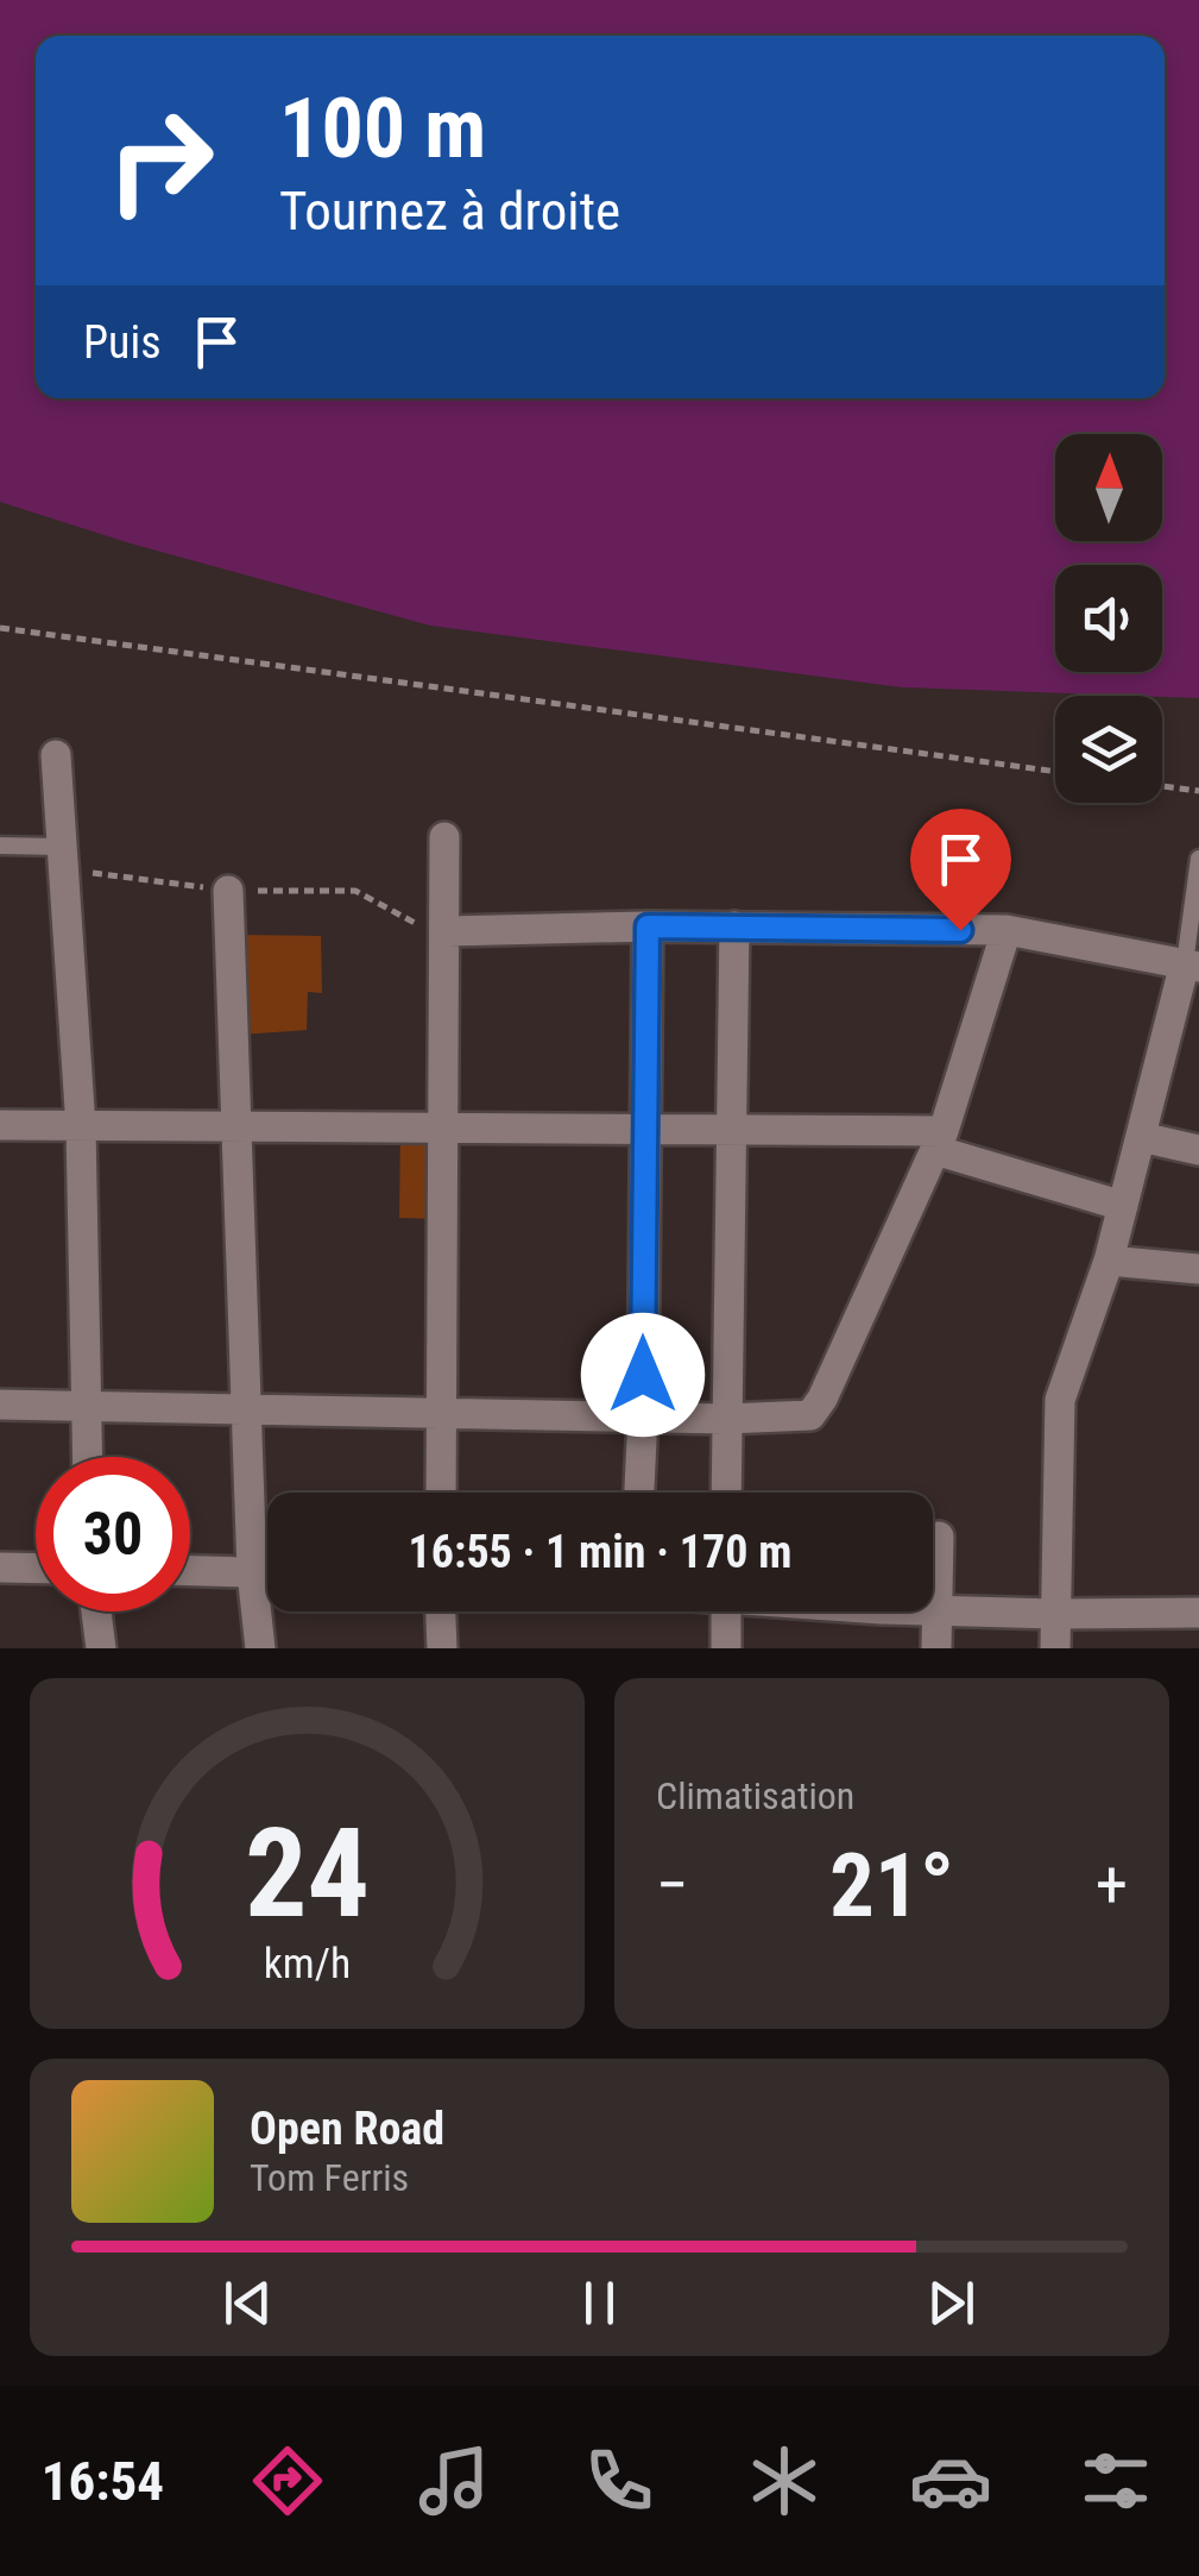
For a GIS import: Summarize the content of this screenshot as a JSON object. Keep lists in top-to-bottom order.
{
  "north": "top",
  "page": {
    "turn": ["100 m", "Tournez à droite"],
    "then": "Puis",
    "limit": "30",
    "trip": "16:55 · 1 min · 170 m",
    "tile": "Climatisation",
    "heat": ["−", "21°", "+"],
    "song": ["Open Road", "Tom Ferris"],
    "tabs": "16:54",
    "gauge": ["24", "km/h"]
  }
}
